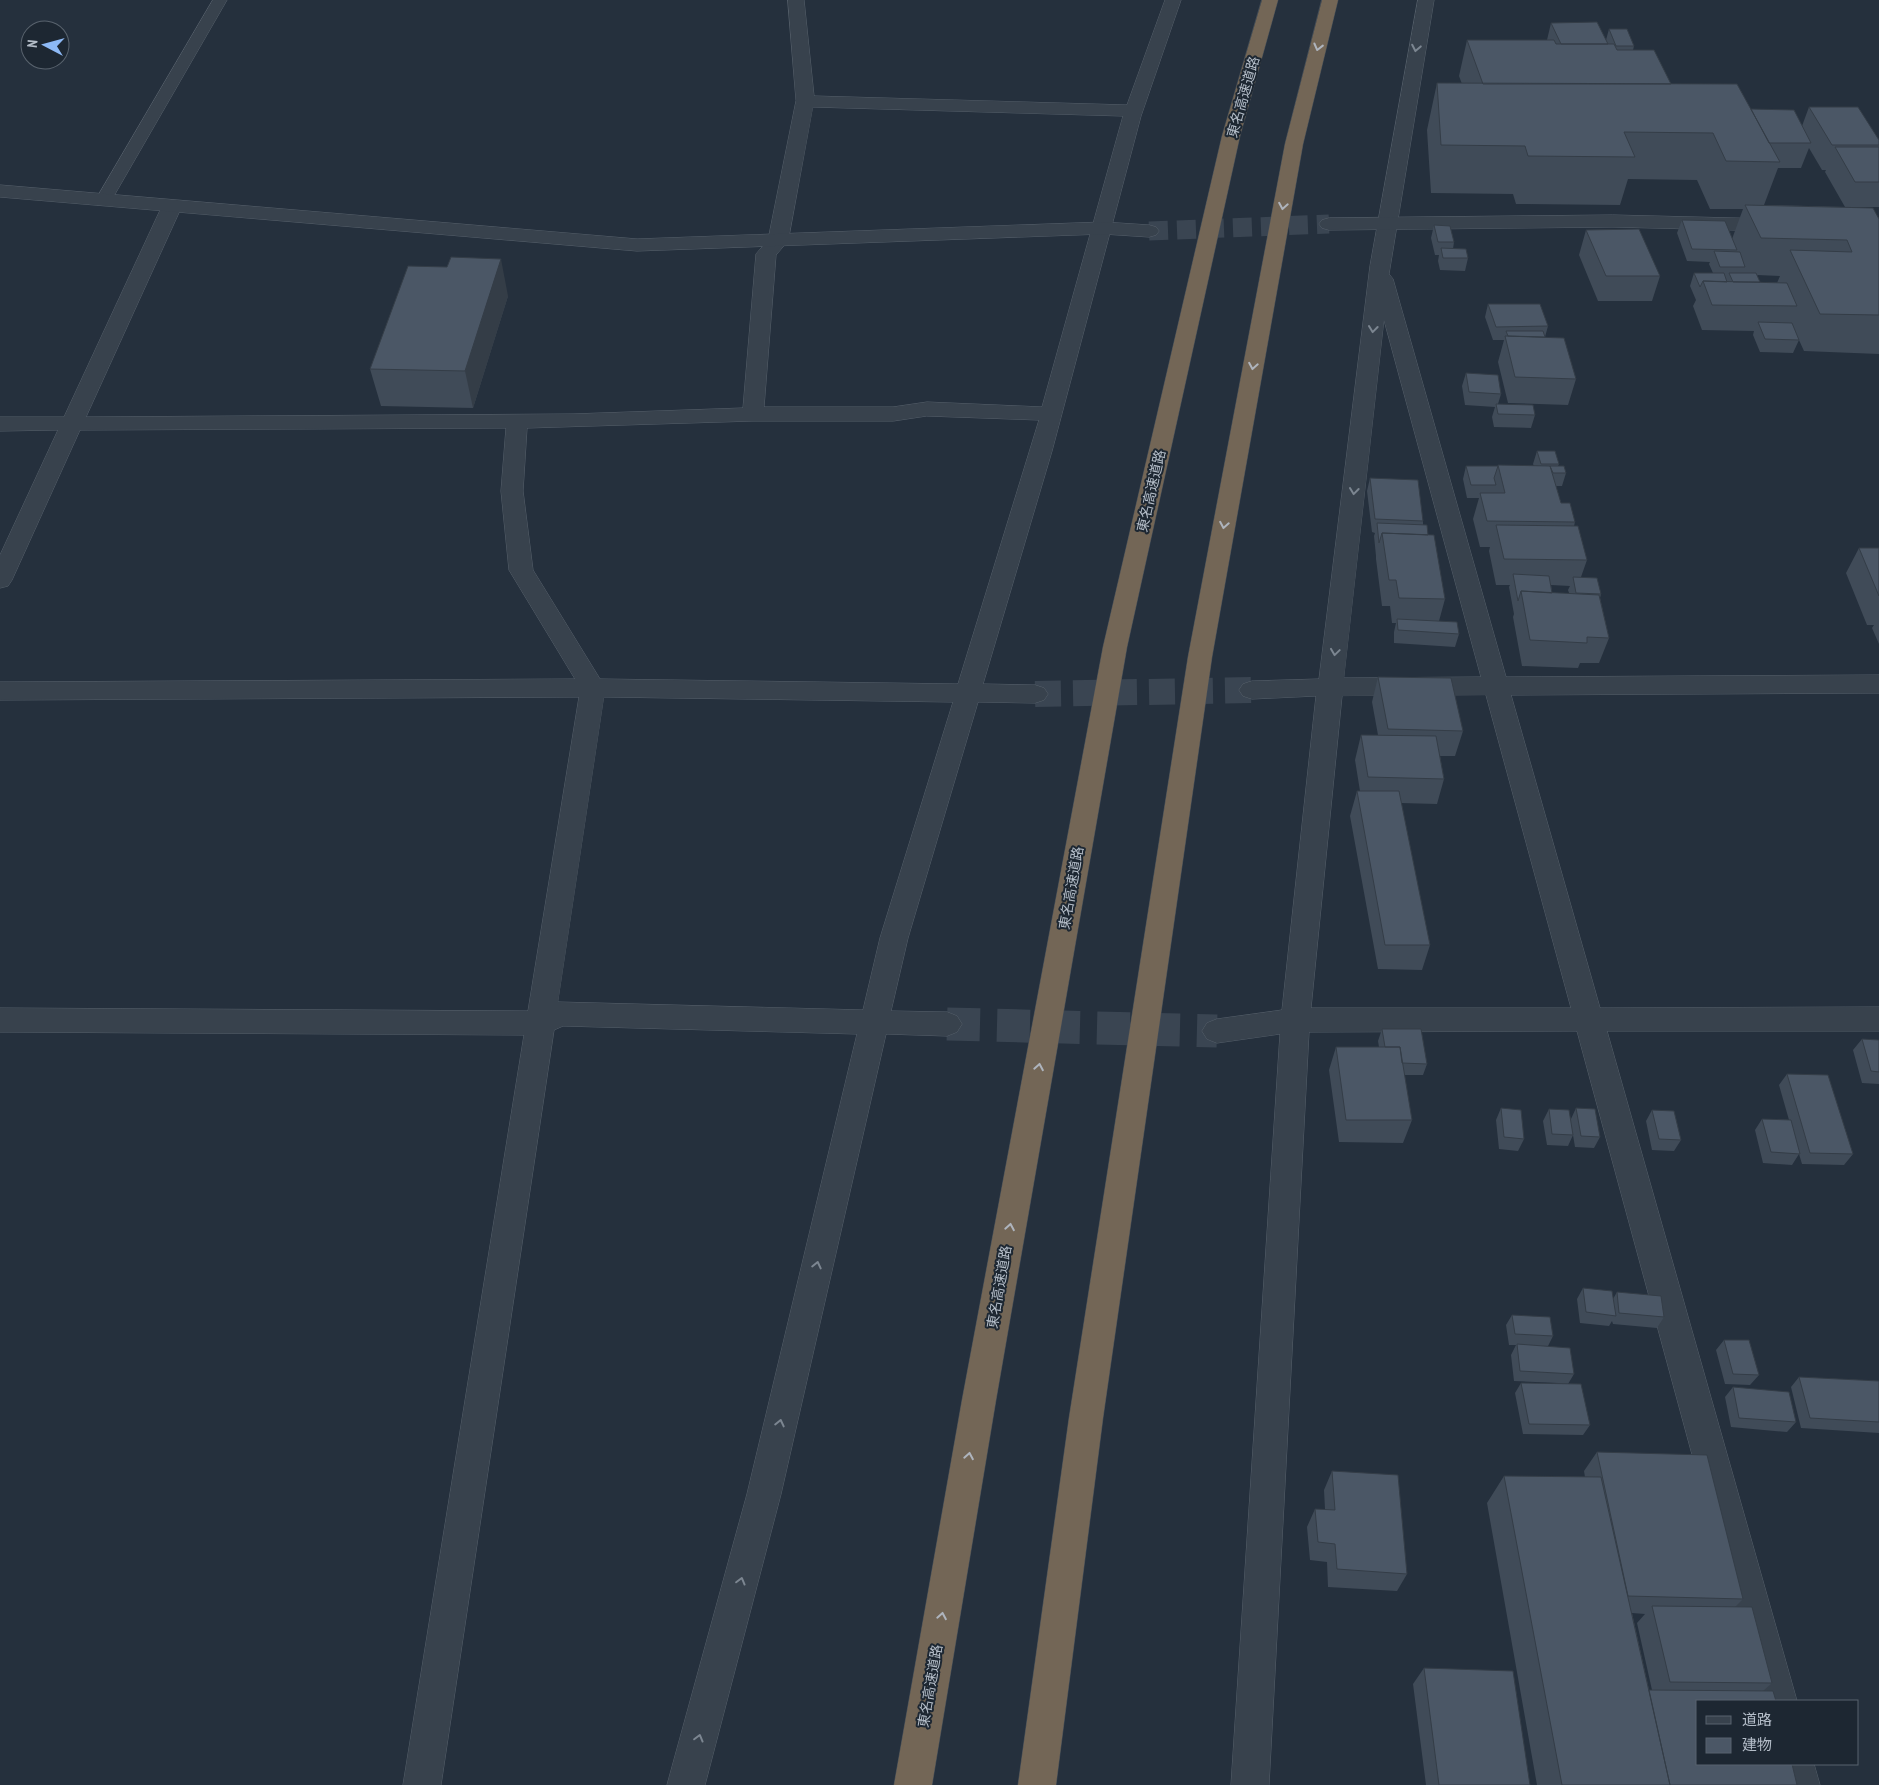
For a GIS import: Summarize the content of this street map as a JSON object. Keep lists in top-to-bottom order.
{
  "streets": {
    "highway": ["東名高速道路"]
  },
  "legend": ["道路", "建物"],
  "north": "left"
}
